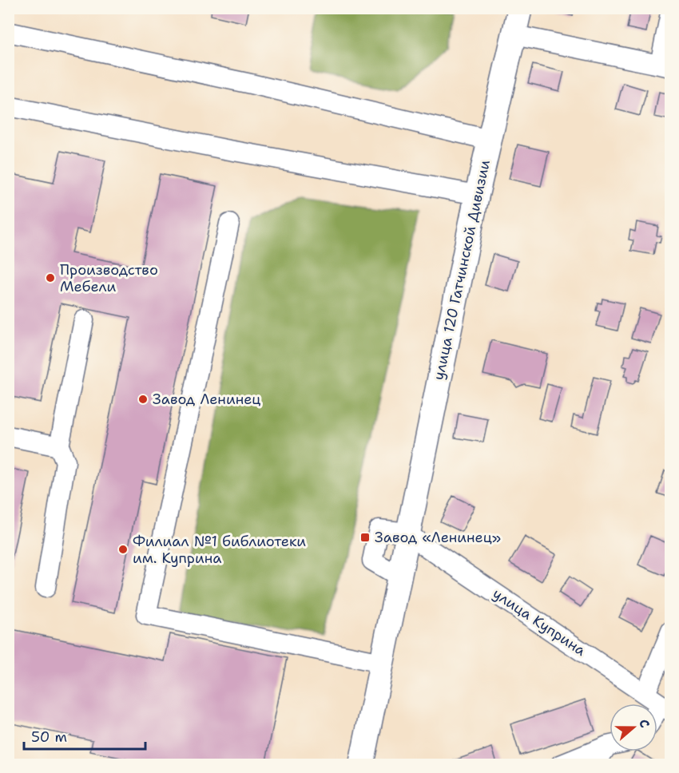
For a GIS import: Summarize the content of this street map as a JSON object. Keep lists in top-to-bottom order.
{
  "streets": {
    "main road": ["улица 120 Гатчинской Дивизии"],
    "street": ["улица Куприна"]
  },
  "crossings": [
    ["улица 120 Гатчинской Дивизии", "улица Куприна"]
  ],
  "places": {
    "other": ["Производство Мебели", "Завод Ленинец", "Филиал №1 библиотеки им. Куприна"],
    "transit": ["Завод «Ленинец»"]
  },
  "scale_bar": "50 m",
  "north": "right"
}
